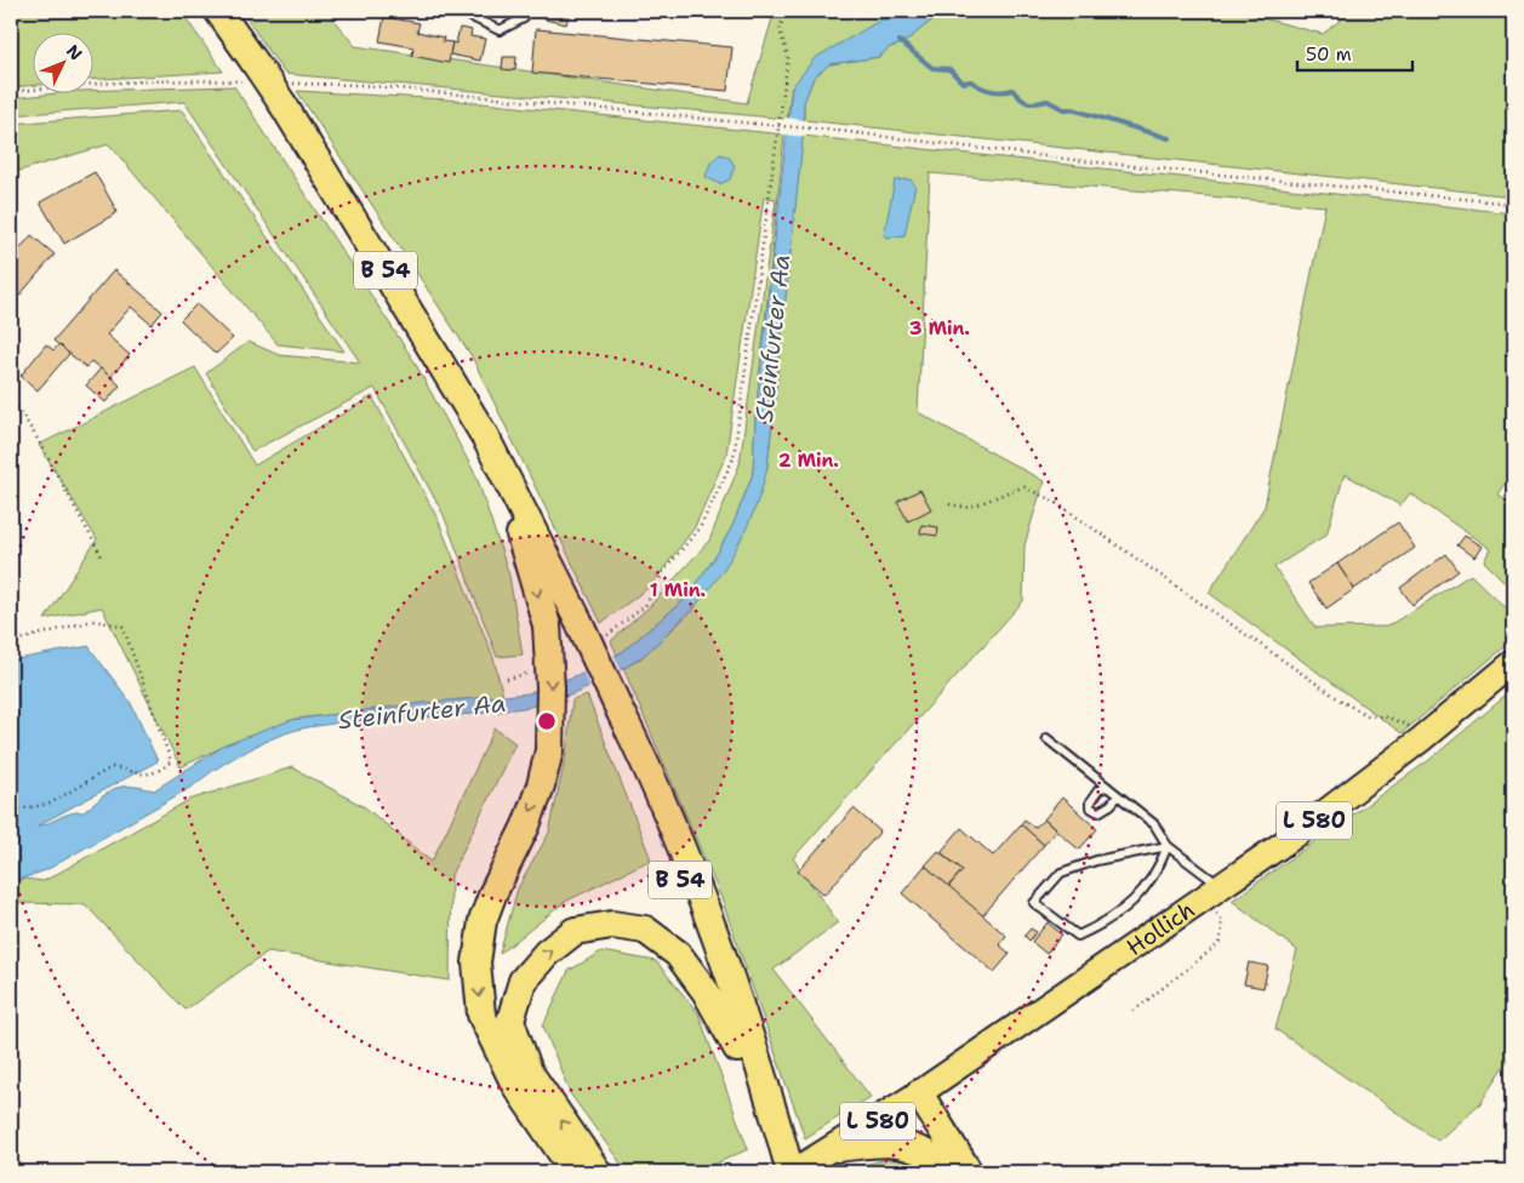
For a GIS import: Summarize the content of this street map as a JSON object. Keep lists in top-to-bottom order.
{
  "streets": {
    "highway": ["B 54"],
    "main road": ["L 580", "Hollich"]
  },
  "crossings": [
    ["B 54", "Hollich"]
  ],
  "water": ["Steinfurter Aa"],
  "scale_bar": "50 m",
  "north": "top right",
  "rings": ["3 Min.", "2 Min.", "1 Min."]
}
